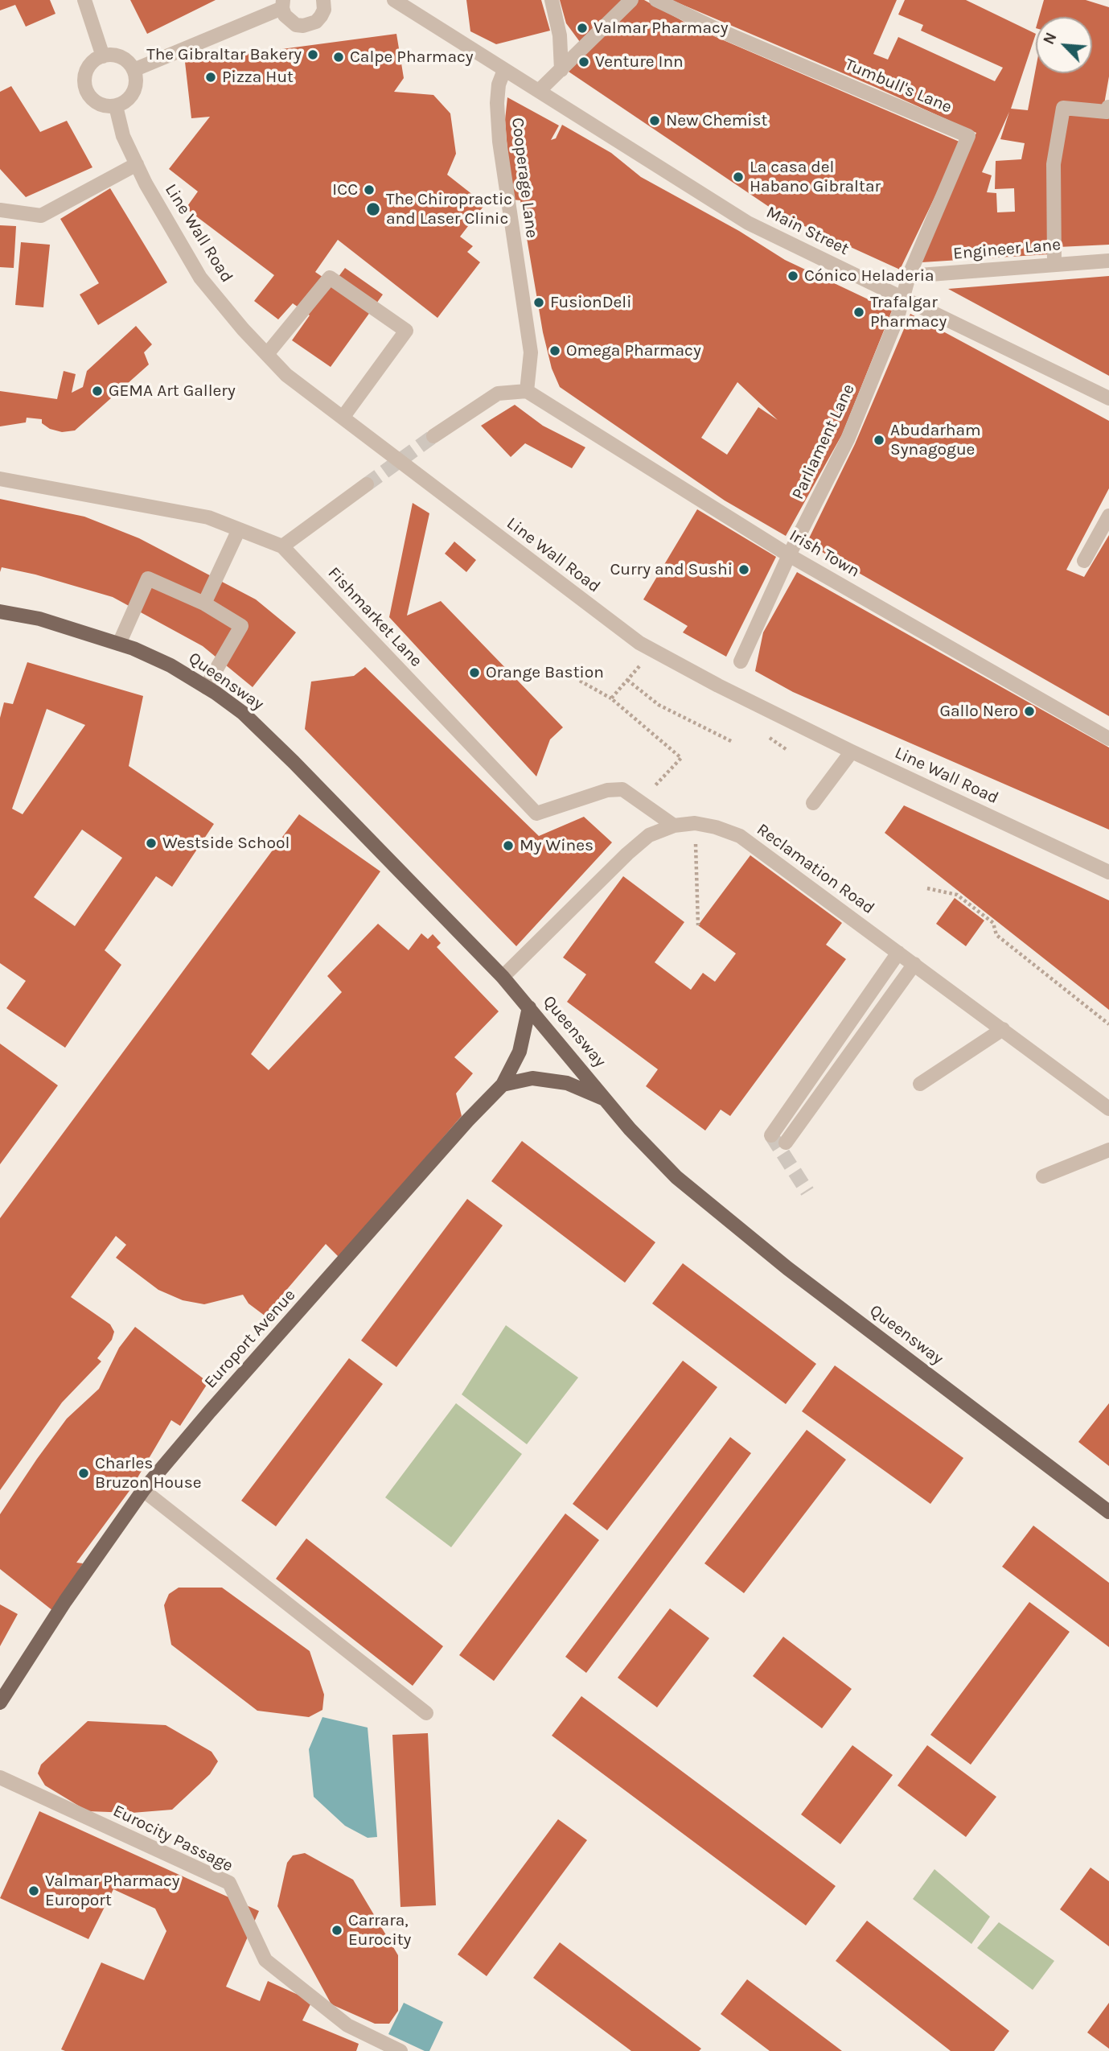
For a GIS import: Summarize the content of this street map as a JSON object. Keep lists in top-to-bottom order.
{
  "streets": {
    "main road": ["Queensway", "Europort Avenue"],
    "street": [
      "Tumbull's Lane",
      "Cooperage Lane",
      "Main Street",
      "Line Wall Road",
      "Engineer Lane",
      "Parliament Lane",
      "Irish Town",
      "Fishmarket Lane",
      "Reclamation Road",
      "Eurocity Passage"
    ]
  },
  "crossings": [
    ["Tumbull's Lane", "Main Street"],
    ["Tumbull's Lane", "Engineer Lane"],
    ["Tumbull's Lane", "Parliament Lane"],
    ["Cooperage Lane", "Main Street"],
    ["Cooperage Lane", "Irish Town"],
    ["Main Street", "Parliament Lane"],
    ["Parliament Lane", "Irish Town"],
    ["Fishmarket Lane", "Reclamation Road"],
    ["Queensway", "Reclamation Road"],
    ["Queensway", "Europort Avenue"]
  ],
  "places": [
    "Valmar Pharmacy",
    "The Gibraltar Bakery",
    "Calpe Pharmacy",
    "Venture Inn",
    "Pizza Hut",
    "New Chemist",
    "La casa del Habano Gibraltar",
    "ICC",
    "The Chiropractic and Laser Clinic",
    "Cónico Heladeria",
    "FusionDeli",
    "Trafalgar Pharmacy",
    "Omega Pharmacy",
    "GEMA Art Gallery",
    "Abudarham Synagogue",
    "Curry and Sushi",
    "Orange Bastion",
    "Gallo Nero",
    "Westside School",
    "My Wines",
    "Charles Bruzon House",
    "Valmar Pharmacy Europort",
    "Carrara, Eurocity"
  ],
  "north": "top left"
}
